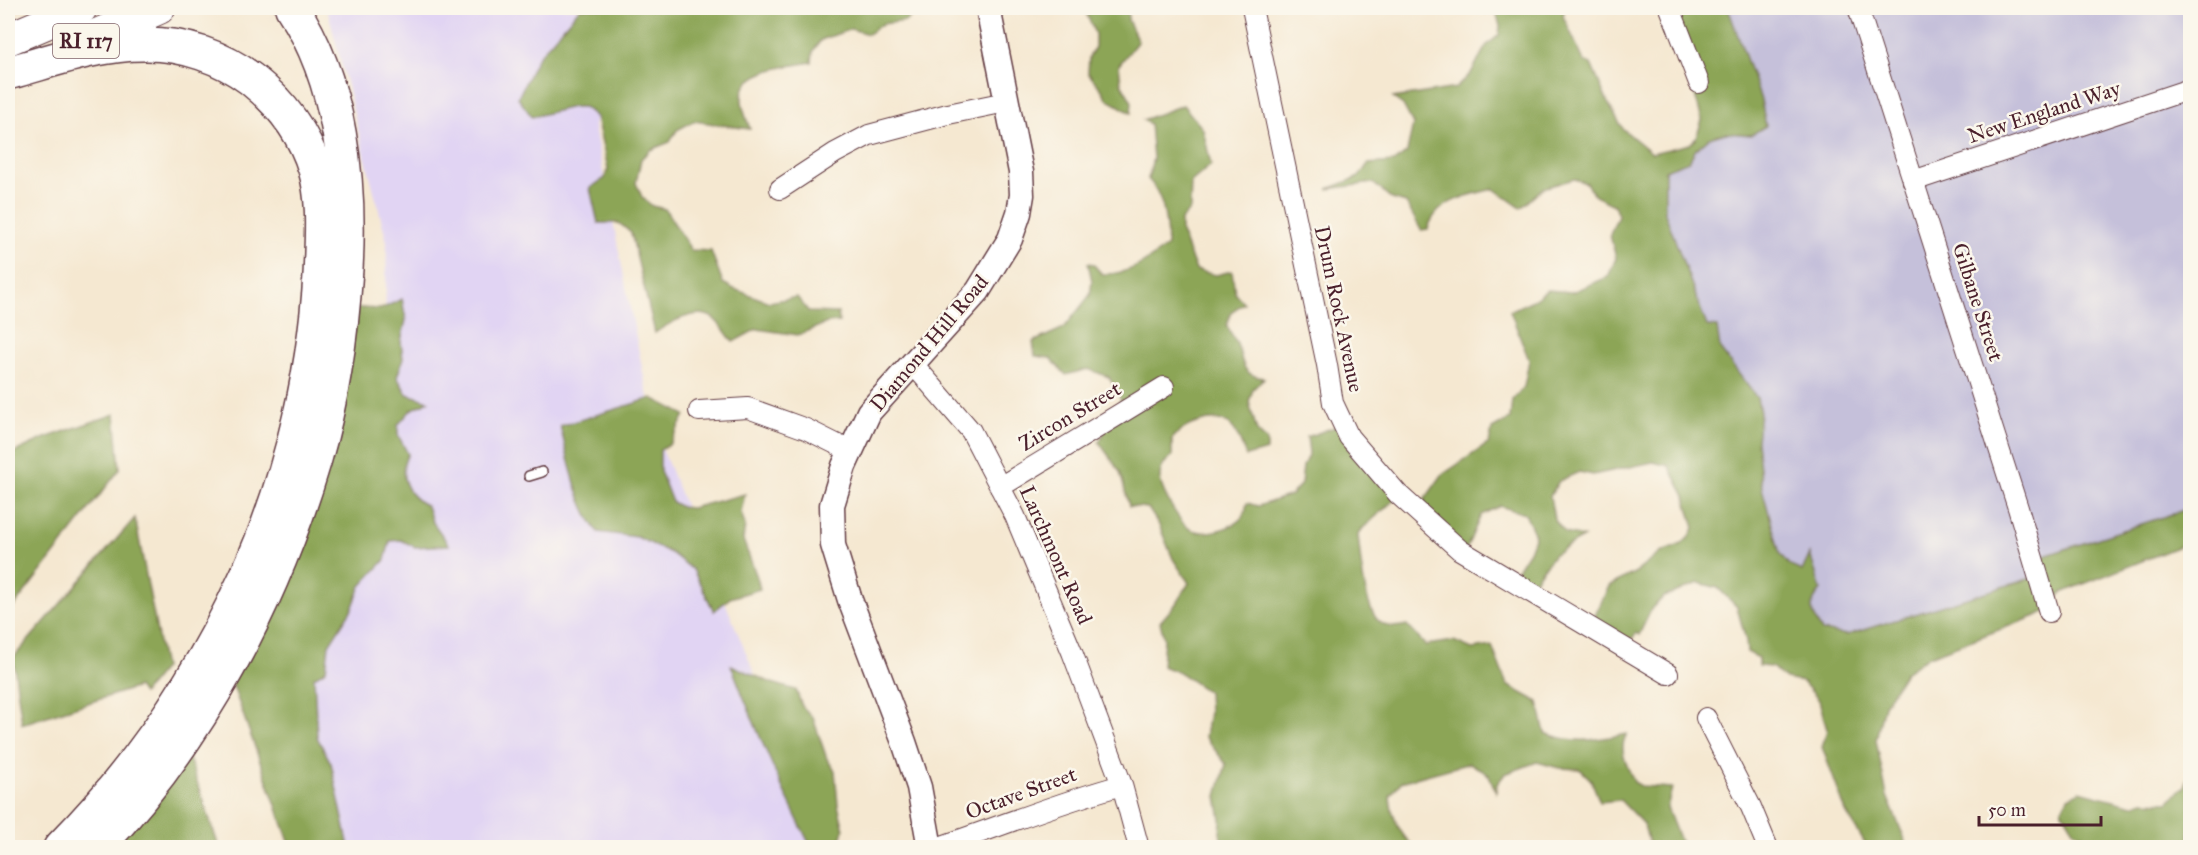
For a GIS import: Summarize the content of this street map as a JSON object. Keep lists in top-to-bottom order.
{
  "streets": {
    "main road": ["RI 117"],
    "street": [
      "New England Way",
      "Gilbane Street",
      "Drum Rock Avenue",
      "Diamond Hill Road",
      "Zircon Street",
      "Larchmont Road",
      "Octave Street"
    ]
  },
  "crossings": [
    ["New England Way", "Gilbane Street"],
    ["Diamond Hill Road", "Larchmont Road"],
    ["Zircon Street", "Larchmont Road"],
    ["Larchmont Road", "Octave Street"]
  ],
  "scale_bar": "50 m"
}
